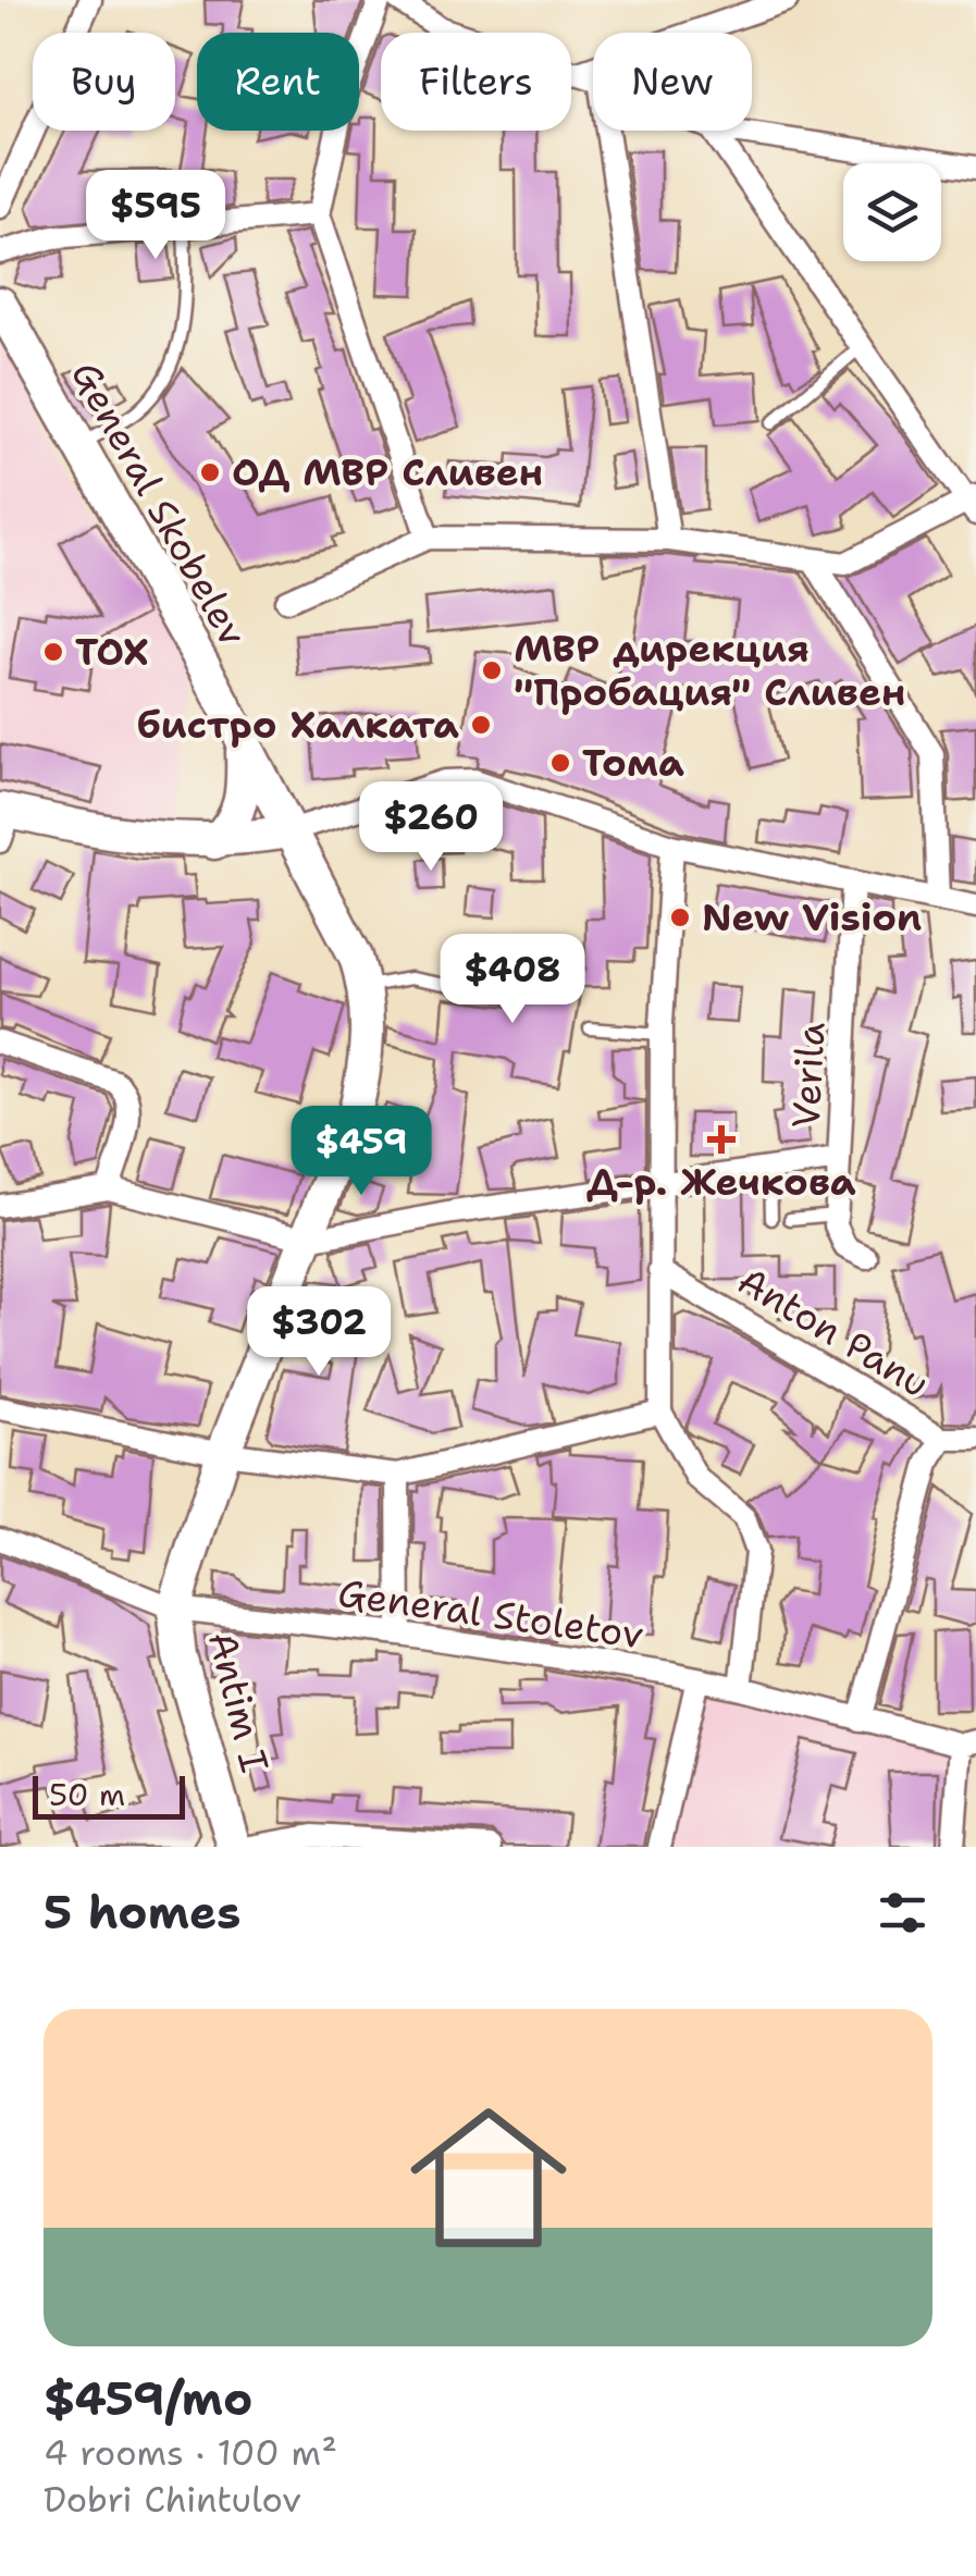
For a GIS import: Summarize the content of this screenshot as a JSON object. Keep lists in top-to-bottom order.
{
  "streets": {
    "street": [
      "General Skobelev",
      "Verila",
      "Anton Panu",
      "General Stoletov",
      "Antim I"
    ]
  },
  "crossings": [
    ["General Skobelev", "Antim I"],
    ["General Stoletov", "Antim I"]
  ],
  "places": {
    "other": [
      "ОД МВР Сливен",
      "ТОХ",
      "МВР дирекция \"Пробация\" Сливен",
      "бистро Халката",
      "Тома",
      "New Vision"
    ],
    "health": ["Д-р. Жечкова"]
  },
  "scale_bar": "50 m",
  "page": {
    "chip": [
      "Buy",
      "Rent",
      "Filters",
      "New"
    ],
    "price": [
      "$595",
      "$260",
      "$408",
      "$459",
      "$302"
    ],
    "scale": "50 m",
    "heading": "5 homes",
    "list": [
      {
        "name": "$459/mo",
        "note": "4 rooms · 100 m² · Dobri Chintulov"
      }
    ]
  }
}
